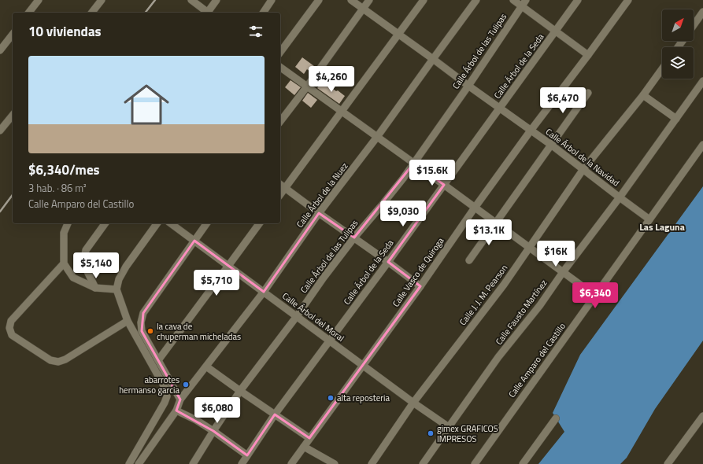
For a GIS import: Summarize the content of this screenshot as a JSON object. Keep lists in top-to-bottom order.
{
  "streets": {
    "street": [
      "Calle Árbol de las Tulipas",
      "Calle Árbol de la Seda",
      "Calle Árbol de la Navidad",
      "Calle Árbol de la Nuez",
      "Calle Vasco de Quiroga",
      "Calle J. J. M. Pearson",
      "Calle Fausto Martínez",
      "Calle Árbol del Moral",
      "Calle Amparo del Castillo"
    ]
  },
  "crossings": [
    ["Calle Árbol de las Tulipas", "Calle Árbol de la Navidad"],
    ["Calle Árbol de las Tulipas", "Calle Árbol del Moral"],
    ["Calle Árbol de la Seda", "Calle Árbol de la Navidad"],
    ["Calle Árbol de la Seda", "Calle Árbol del Moral"],
    ["Calle Árbol de la Navidad", "Calle Árbol de la Nuez"],
    ["Calle Árbol de la Navidad", "Calle Vasco de Quiroga"],
    ["Calle Árbol de la Navidad", "Calle J. J. M. Pearson"],
    ["Calle Árbol de la Navidad", "Calle Fausto Martínez"],
    ["Calle Árbol de la Navidad", "Calle Amparo del Castillo"],
    ["Calle Árbol de la Nuez", "Calle Árbol del Moral"],
    ["Calle Vasco de Quiroga", "Calle Árbol del Moral"],
    ["Calle J. J. M. Pearson", "Calle Árbol del Moral"],
    ["Calle Fausto Martínez", "Calle Árbol del Moral"]
  ],
  "districts": ["Las Laguna"],
  "places": [
    "la cava de chuperman micheladas",
    "abarrotes hermanso garcia",
    "alta reposteria",
    "gimex GRAFICOS IMPRESOS"
  ],
  "north": "top right",
  "page": {
    "heading": "10 viviendas",
    "list": [
      {
        "name": "$6,340/mes",
        "note": "3 hab. · 86 m² · Calle Amparo del Castillo"
      }
    ],
    "price": [
      "$4,260",
      "$6,470",
      "$15.6K",
      "$9,030",
      "$13.1K",
      "$16K",
      "$5,140",
      "$5,710",
      "$6,340",
      "$6,080"
    ]
  }
}
